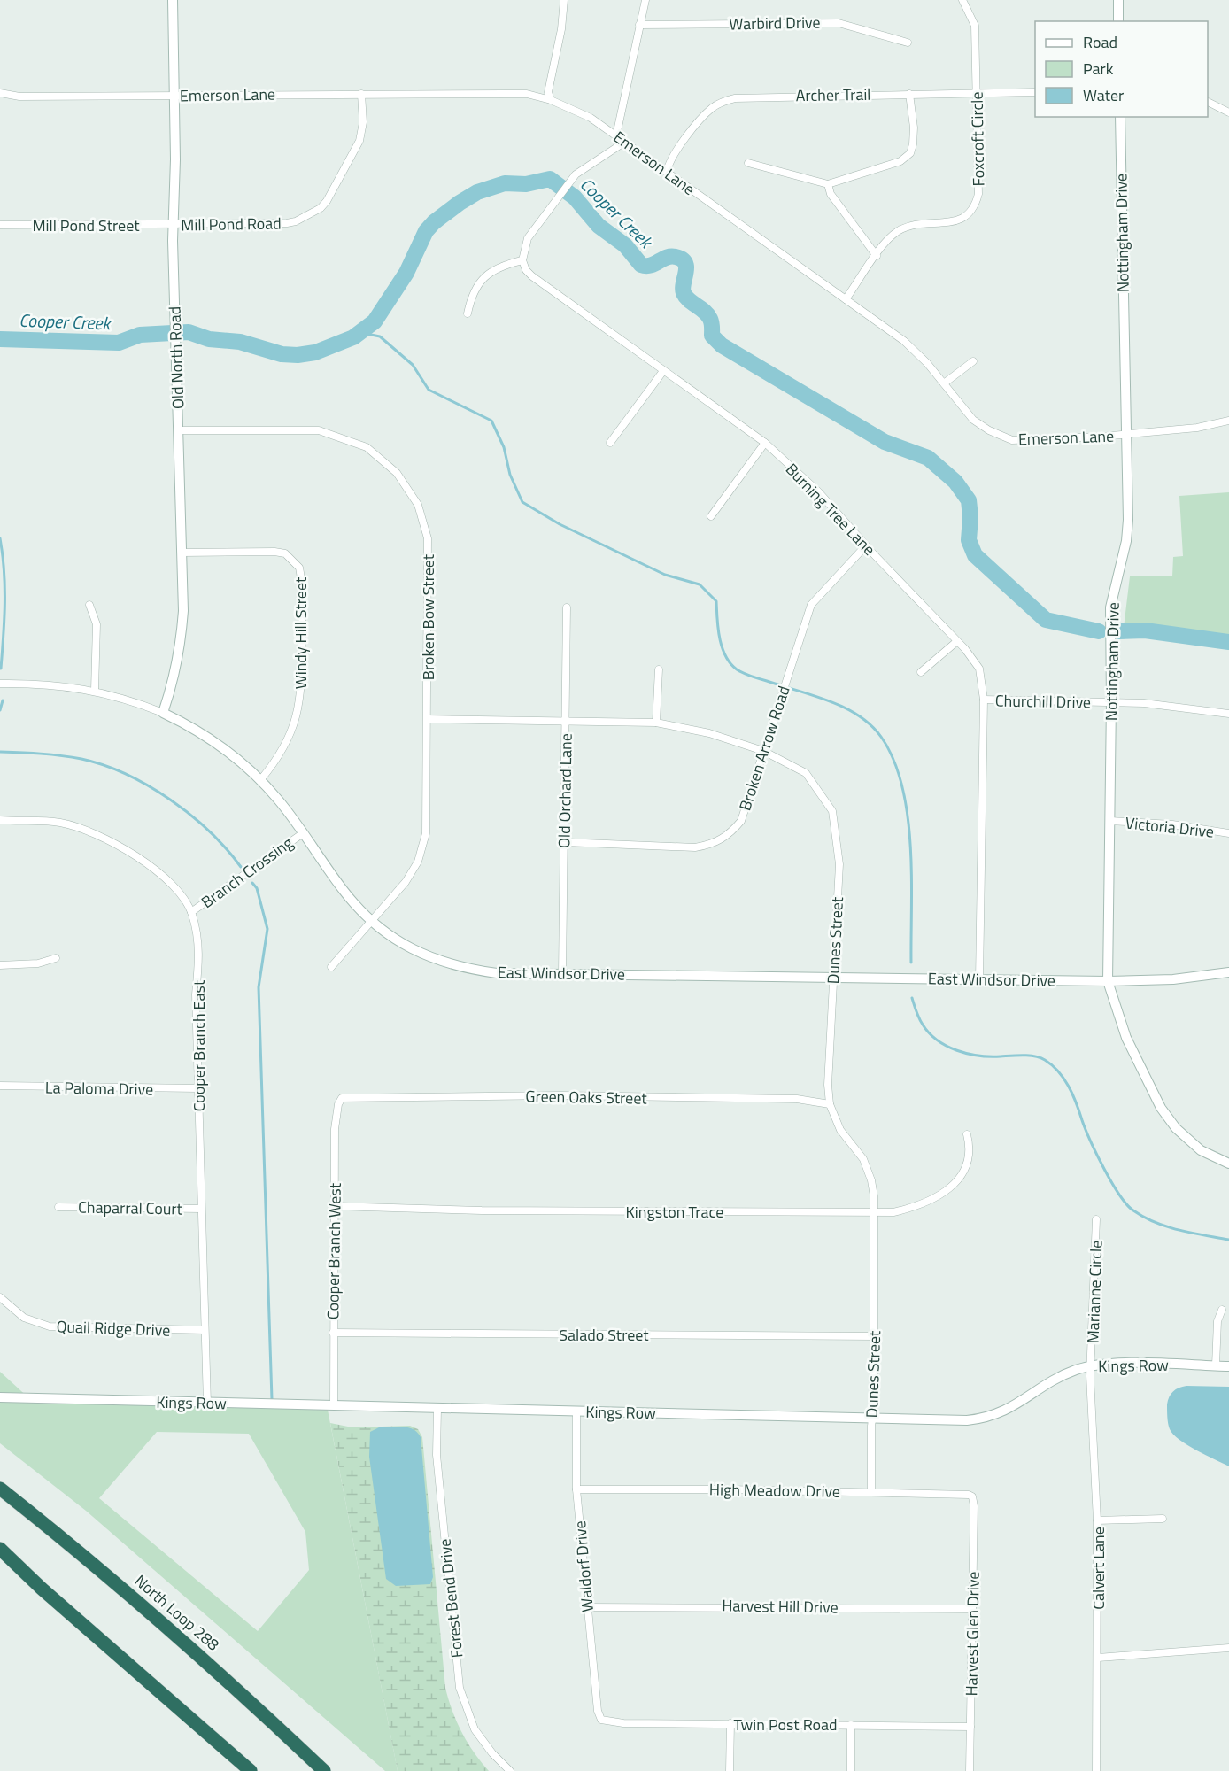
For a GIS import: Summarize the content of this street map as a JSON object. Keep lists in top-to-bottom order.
{
  "streets": {
    "highway": ["North Loop 288"],
    "street": [
      "Warbird Drive",
      "Emerson Lane",
      "Archer Trail",
      "Foxcroft Circle",
      "Mill Pond Road",
      "Mill Pond Street",
      "Nottingham Drive",
      "Old North Road",
      "Burning Tree Lane",
      "Broken Bow Street",
      "Windy Hill Street",
      "Churchill Drive",
      "Broken Arrow Road",
      "Old Orchard Lane",
      "Victoria Drive",
      "Branch Crossing",
      "Dunes Street",
      "East Windsor Drive",
      "Cooper Branch East",
      "La Paloma Drive",
      "Green Oaks Street",
      "Chaparral Court",
      "Kingston Trace",
      "Cooper Branch West",
      "Marianne Circle",
      "Quail Ridge Drive",
      "Salado Street",
      "Kings Row",
      "High Meadow Drive",
      "Waldorf Drive",
      "Calvert Lane",
      "Forest Bend Drive",
      "Harvest Hill Drive",
      "Harvest Glen Drive",
      "Twin Post Road"
    ]
  },
  "crossings": [
    ["Emerson Lane", "Archer Trail"],
    ["Emerson Lane", "Foxcroft Circle"],
    ["Emerson Lane", "Mill Pond Road"],
    ["Emerson Lane", "Nottingham Drive"],
    ["Emerson Lane", "Old North Road"],
    ["Archer Trail", "Foxcroft Circle"],
    ["Mill Pond Road", "Mill Pond Street"],
    ["Mill Pond Road", "Old North Road"],
    ["Mill Pond Street", "Old North Road"],
    ["Nottingham Drive", "Churchill Drive"],
    ["Nottingham Drive", "Victoria Drive"],
    ["Nottingham Drive", "East Windsor Drive"],
    ["Old North Road", "Broken Bow Street"],
    ["Old North Road", "Windy Hill Street"],
    ["Old North Road", "East Windsor Drive"],
    ["Burning Tree Lane", "Churchill Drive"],
    ["Burning Tree Lane", "Broken Arrow Road"],
    ["Burning Tree Lane", "East Windsor Drive"],
    ["Broken Bow Street", "Dunes Street"],
    ["Broken Bow Street", "East Windsor Drive"],
    ["Windy Hill Street", "East Windsor Drive"],
    ["Broken Arrow Road", "Old Orchard Lane"],
    ["Broken Arrow Road", "Dunes Street"],
    ["Old Orchard Lane", "Dunes Street"],
    ["Old Orchard Lane", "East Windsor Drive"],
    ["Branch Crossing", "East Windsor Drive"],
    ["Branch Crossing", "Cooper Branch East"],
    ["Dunes Street", "East Windsor Drive"],
    ["Dunes Street", "Green Oaks Street"],
    ["Dunes Street", "Kingston Trace"],
    ["Dunes Street", "Salado Street"],
    ["Dunes Street", "Kings Row"],
    ["Dunes Street", "High Meadow Drive"],
    ["Cooper Branch East", "La Paloma Drive"],
    ["Cooper Branch East", "Chaparral Court"],
    ["Cooper Branch East", "Quail Ridge Drive"],
    ["Cooper Branch East", "Kings Row"],
    ["Green Oaks Street", "Cooper Branch West"],
    ["Kingston Trace", "Cooper Branch West"],
    ["Cooper Branch West", "Salado Street"],
    ["Cooper Branch West", "Kings Row"],
    ["Marianne Circle", "Kings Row"],
    ["Marianne Circle", "Calvert Lane"],
    ["Kings Row", "Waldorf Drive"],
    ["Kings Row", "Calvert Lane"],
    ["Kings Row", "Forest Bend Drive"],
    ["High Meadow Drive", "Waldorf Drive"],
    ["High Meadow Drive", "Harvest Glen Drive"],
    ["Waldorf Drive", "Harvest Hill Drive"],
    ["Waldorf Drive", "Twin Post Road"],
    ["Harvest Hill Drive", "Harvest Glen Drive"],
    ["Harvest Glen Drive", "Twin Post Road"]
  ],
  "water": ["Cooper Creek"],
  "legend": ["Road", "Park", "Water"]
}
